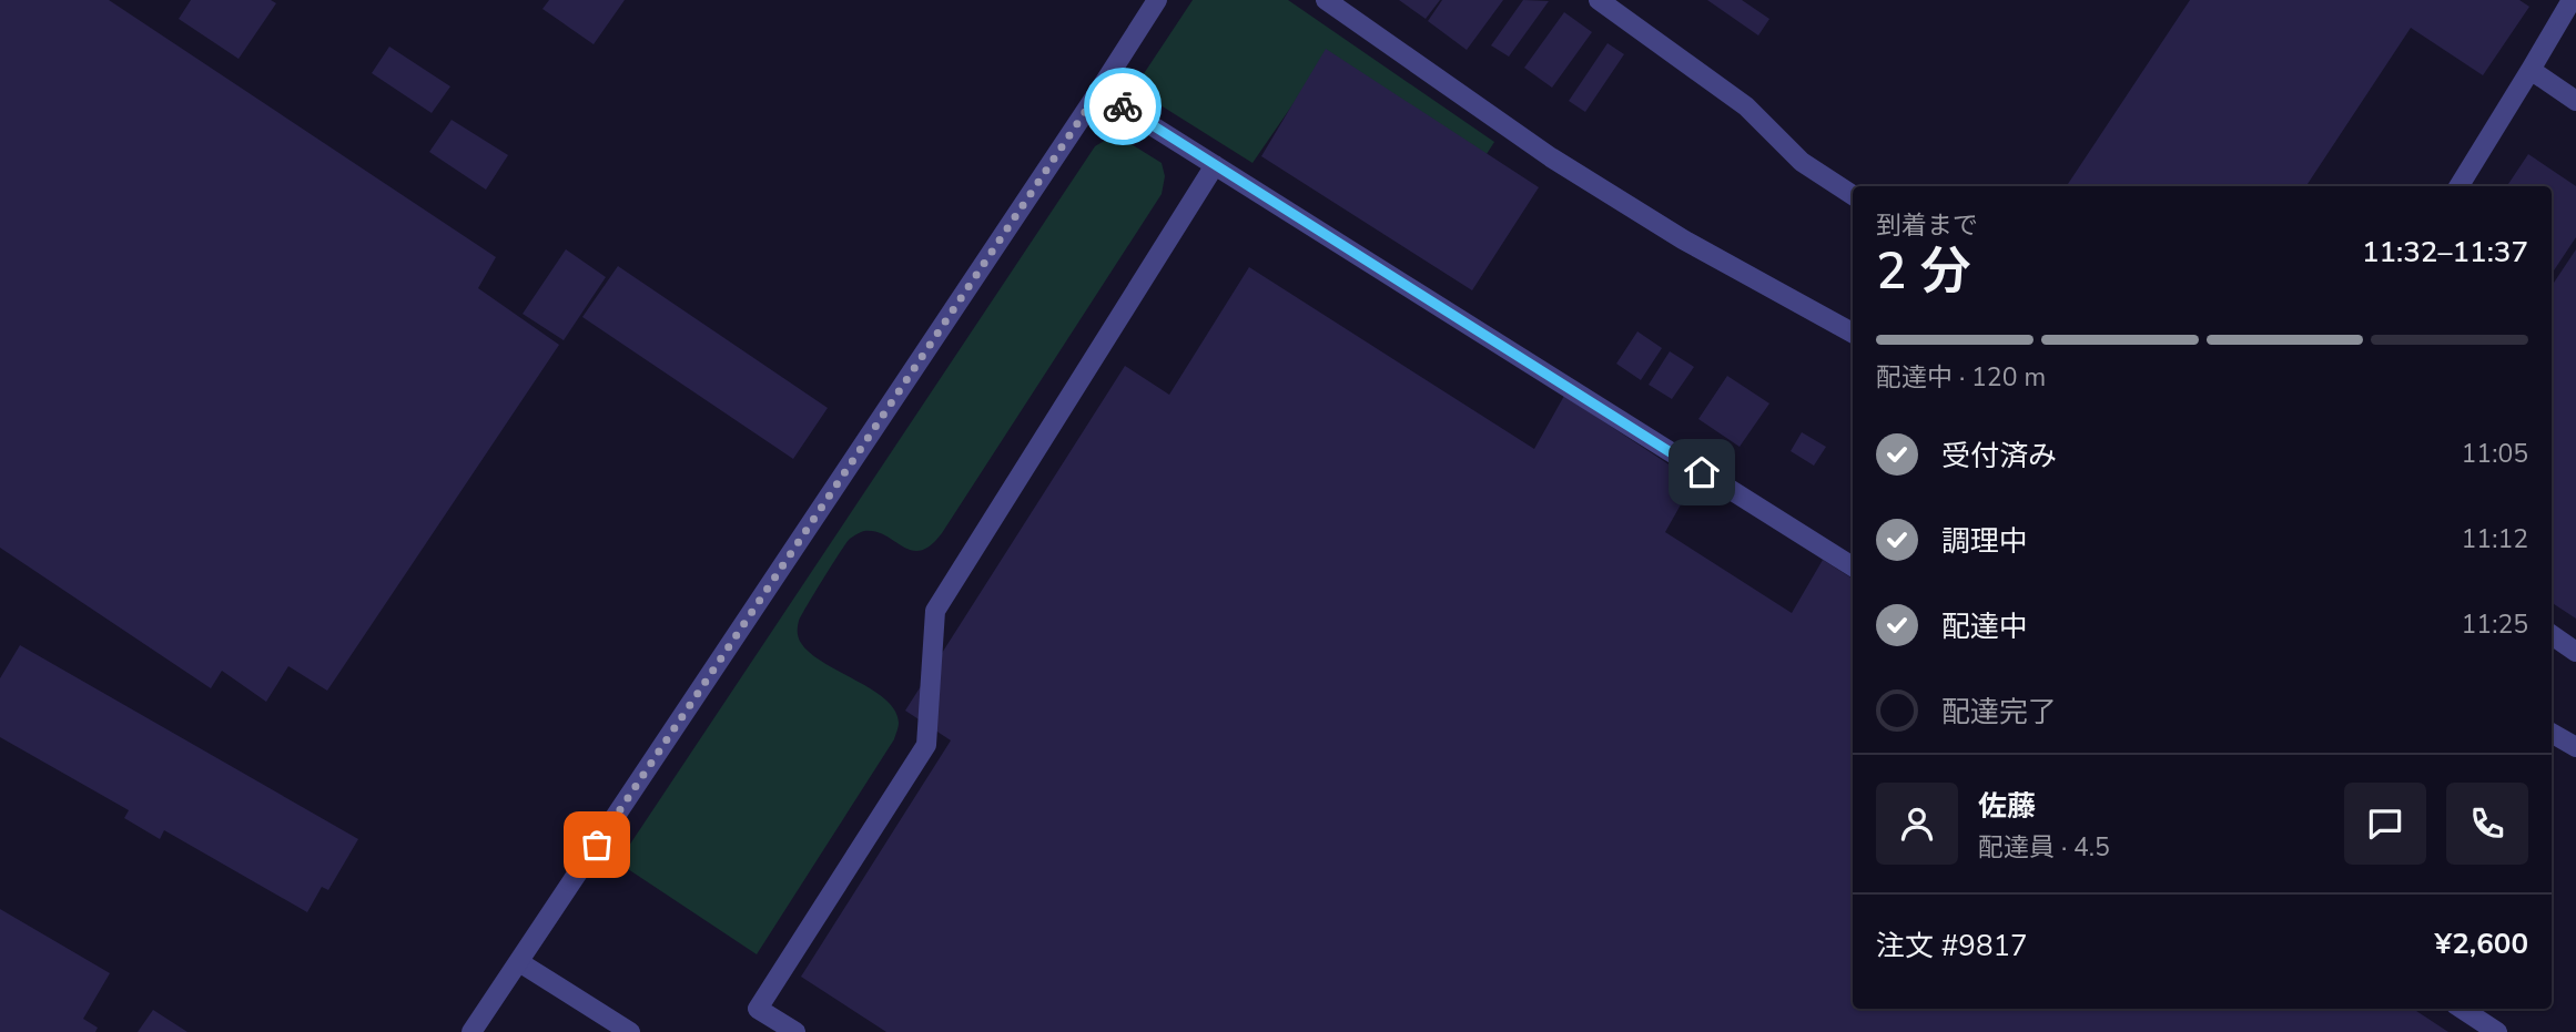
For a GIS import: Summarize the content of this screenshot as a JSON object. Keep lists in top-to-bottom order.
{
  "page": {
    "heading": ["2 分", "到着まで", "11:32–11:37"],
    "panel": [
      "佐藤",
      "配達員 · 4.5",
      "注文 #9817",
      "¥2,600"
    ],
    "bar": "配達中 · 120 m",
    "list": [
      ["受付済み", "11:05"],
      ["調理中", "11:12"],
      ["配達中", "11:25"],
      "配達完了"
    ]
  }
}
